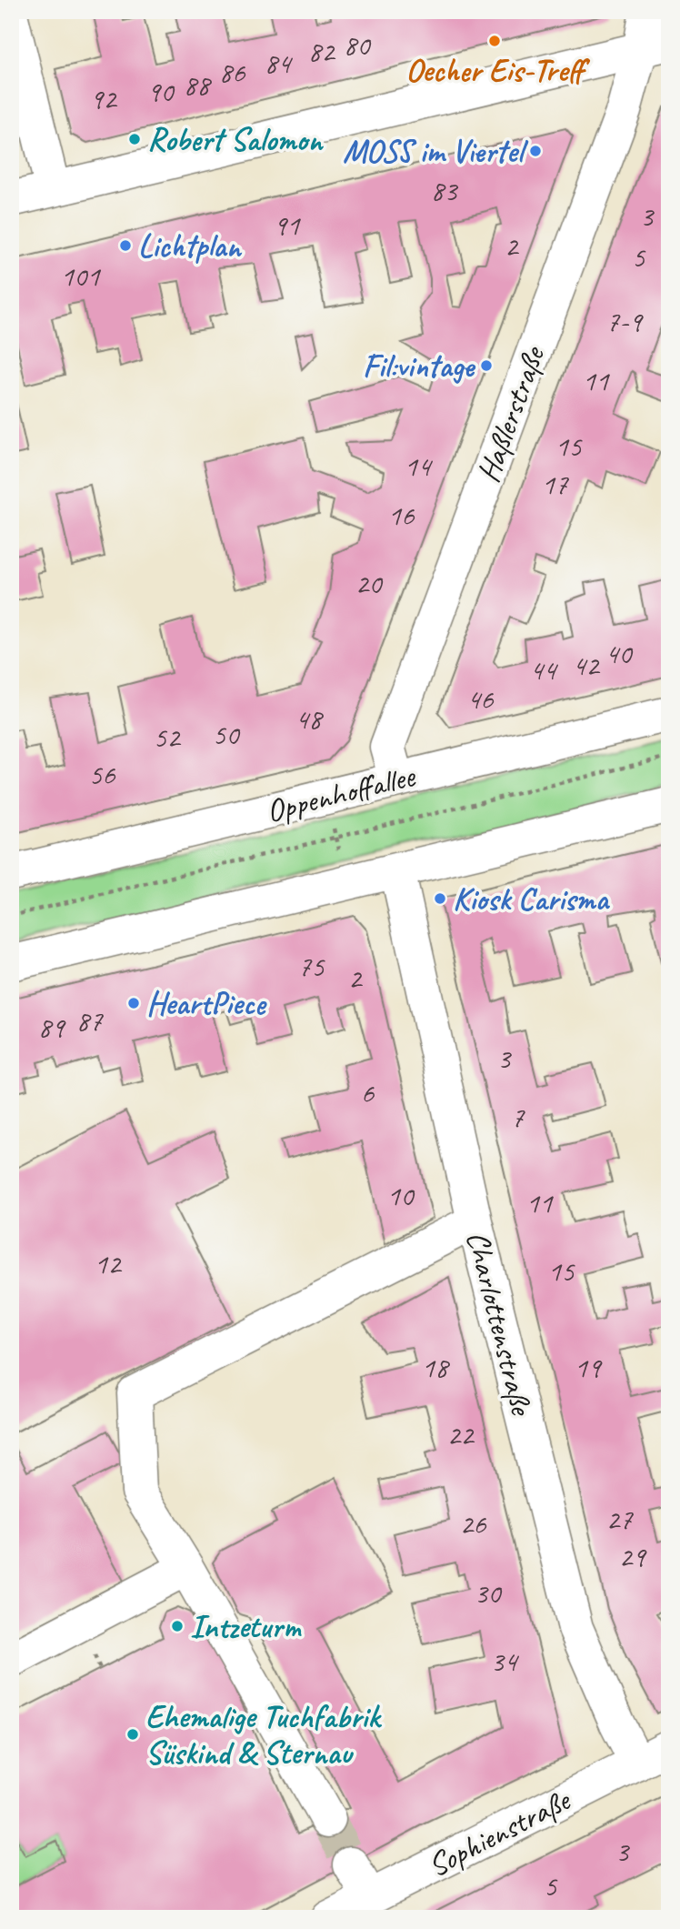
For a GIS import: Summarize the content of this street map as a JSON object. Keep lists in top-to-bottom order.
{
  "streets": {
    "street": [
      "Haßlerstraße",
      "Oppenhoffallee",
      "Charlottenstraße",
      "Sophienstraße"
    ]
  },
  "crossings": [
    ["Haßlerstraße", "Oppenhoffallee"],
    ["Charlottenstraße", "Sophienstraße"]
  ],
  "places": [
    "Oecher Eis-Treff",
    "Robert Salomon",
    "MOSS im Viertel",
    "Lichtplan",
    "Fil:vintage",
    "Kiosk Carisma",
    "HeartPiece",
    "Intzeturm",
    "Ehemalige Tuchfabrik Süskind & Sternau"
  ],
  "house_numbers": [
    "80",
    "82",
    "84",
    "86",
    "88",
    "90",
    "92",
    "83",
    "3",
    "91",
    "2",
    "5",
    "101",
    "7-9",
    "11",
    "15",
    "14",
    "17",
    "16",
    "20",
    "40",
    "42",
    "44",
    "46",
    "48",
    "50",
    "52",
    "56",
    "75",
    "2",
    "87",
    "89",
    "3",
    "6",
    "7",
    "10",
    "11",
    "12",
    "15",
    "18",
    "19",
    "22",
    "27",
    "26",
    "29",
    "30",
    "34",
    "3",
    "5"
  ]
}
